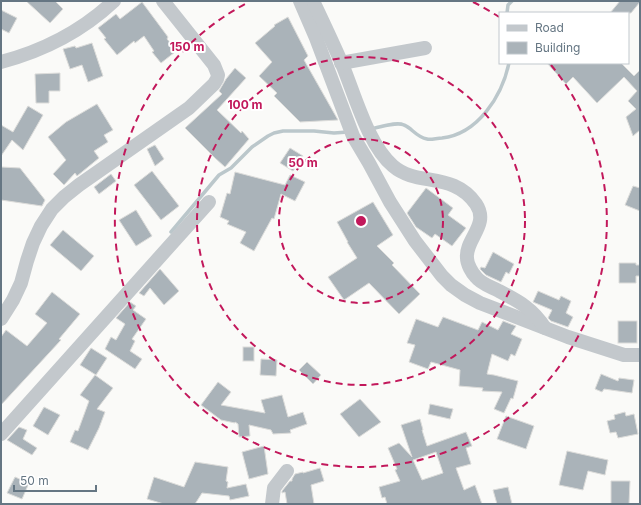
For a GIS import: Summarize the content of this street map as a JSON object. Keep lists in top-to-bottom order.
{
  "legend": ["Road", "Building"],
  "scale_bar": "50 m",
  "rings": ["150 m", "100 m", "50 m"]
}
